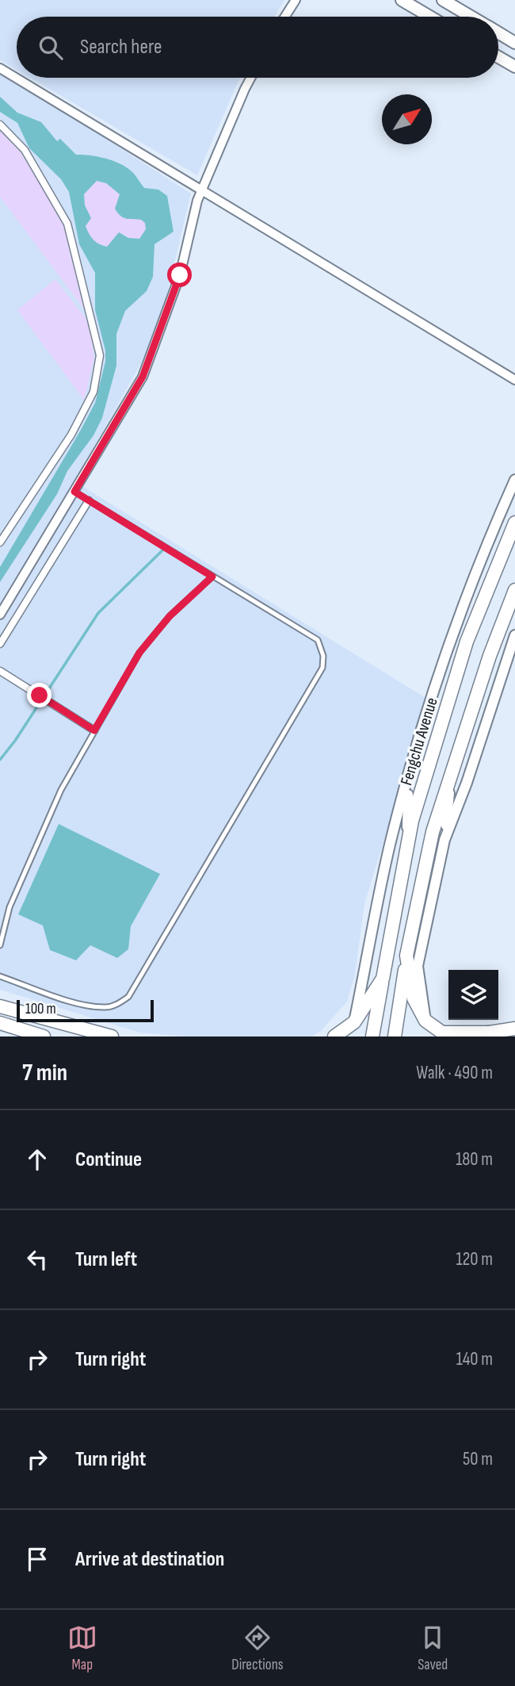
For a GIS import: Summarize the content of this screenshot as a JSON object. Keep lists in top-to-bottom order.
{
  "streets": {
    "main road": ["Fengchu Avenue"]
  },
  "scale_bar": "100 m",
  "north": "top right",
  "page": {
    "search": "Search here",
    "scale": "100 m",
    "heading": ["7 min", "Walk · 490 m"],
    "list": [
      ["Continue", "180 m"],
      ["Turn left", "120 m"],
      ["Turn right", "140 m"],
      ["Turn right", "50 m"],
      "Arrive at destination"
    ],
    "nav": ["Map", "Directions", "Saved"]
  }
}
